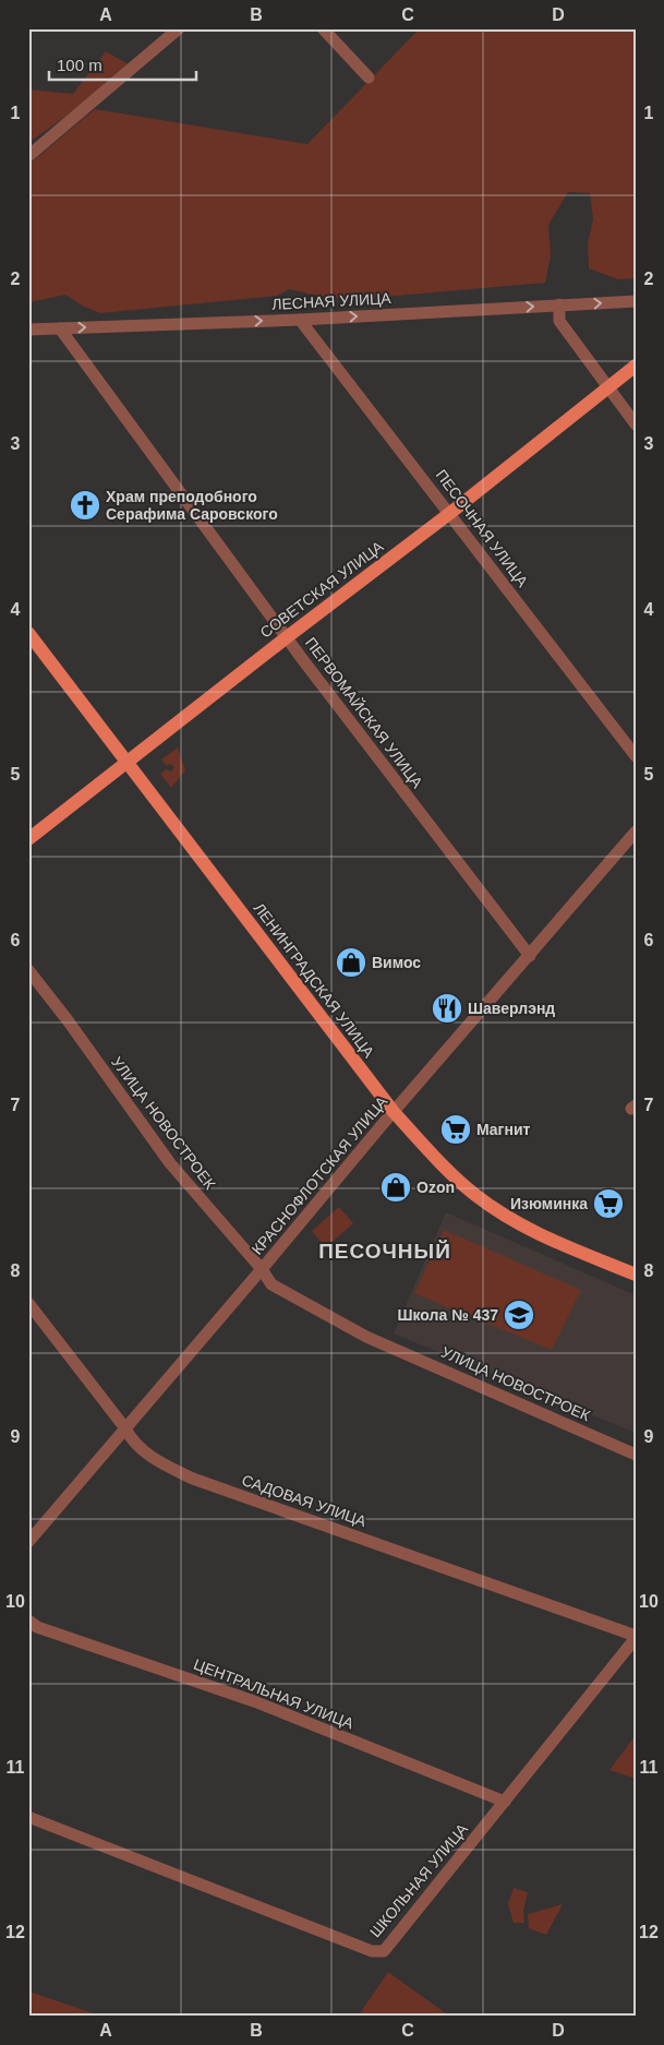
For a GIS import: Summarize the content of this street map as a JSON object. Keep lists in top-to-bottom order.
{
  "streets": {
    "main road": ["СОВЕТСКАЯ УЛИЦА", "ЛЕНИНГРАДСКАЯ УЛИЦА"],
    "street": [
      "ЛЕСНАЯ УЛИЦА",
      "ПЕСОЧНАЯ УЛИЦА",
      "ПЕРВОМАЙСКАЯ УЛИЦА",
      "УЛИЦА НОВОСТРОЕК",
      "КРАСНОФЛОТСКАЯ УЛИЦА",
      "САДОВАЯ УЛИЦА",
      "ЦЕНТРАЛЬНАЯ УЛИЦА",
      "ШКОЛЬНАЯ УЛИЦА"
    ]
  },
  "crossings": [
    ["ЛЕСНАЯ УЛИЦА", "ПЕСОЧНАЯ УЛИЦА"],
    ["ЛЕСНАЯ УЛИЦА", "ПЕРВОМАЙСКАЯ УЛИЦА"],
    ["ПЕСОЧНАЯ УЛИЦА", "СОВЕТСКАЯ УЛИЦА"],
    ["СОВЕТСКАЯ УЛИЦА", "ПЕРВОМАЙСКАЯ УЛИЦА"],
    ["СОВЕТСКАЯ УЛИЦА", "ЛЕНИНГРАДСКАЯ УЛИЦА"],
    ["ПЕРВОМАЙСКАЯ УЛИЦА", "КРАСНОФЛОТСКАЯ УЛИЦА"],
    ["ЛЕНИНГРАДСКАЯ УЛИЦА", "КРАСНОФЛОТСКАЯ УЛИЦА"],
    ["УЛИЦА НОВОСТРОЕК", "КРАСНОФЛОТСКАЯ УЛИЦА"],
    ["КРАСНОФЛОТСКАЯ УЛИЦА", "САДОВАЯ УЛИЦА"],
    ["САДОВАЯ УЛИЦА", "ШКОЛЬНАЯ УЛИЦА"],
    ["ЦЕНТРАЛЬНАЯ УЛИЦА", "ШКОЛЬНАЯ УЛИЦА"]
  ],
  "one_way": ["ЛЕСНАЯ УЛИЦА"],
  "districts": ["ПЕСОЧНЫЙ"],
  "places": {
    "church": ["Храм преподобного Серафима Саровского"],
    "shop": ["Вимос", "Ozon"],
    "restaurant": ["Шаверлэнд"],
    "supermarket": ["Магнит", "Изюминка"],
    "school or university": ["Школа № 437"]
  },
  "scale_bar": "100 m",
  "grid": {
    "columns": [
      "A",
      "B",
      "C",
      "D"
    ],
    "rows": [
      "1",
      "2",
      "3",
      "4",
      "5",
      "6",
      "7",
      "8",
      "9",
      "10",
      "11",
      "12"
    ]
  }
}
